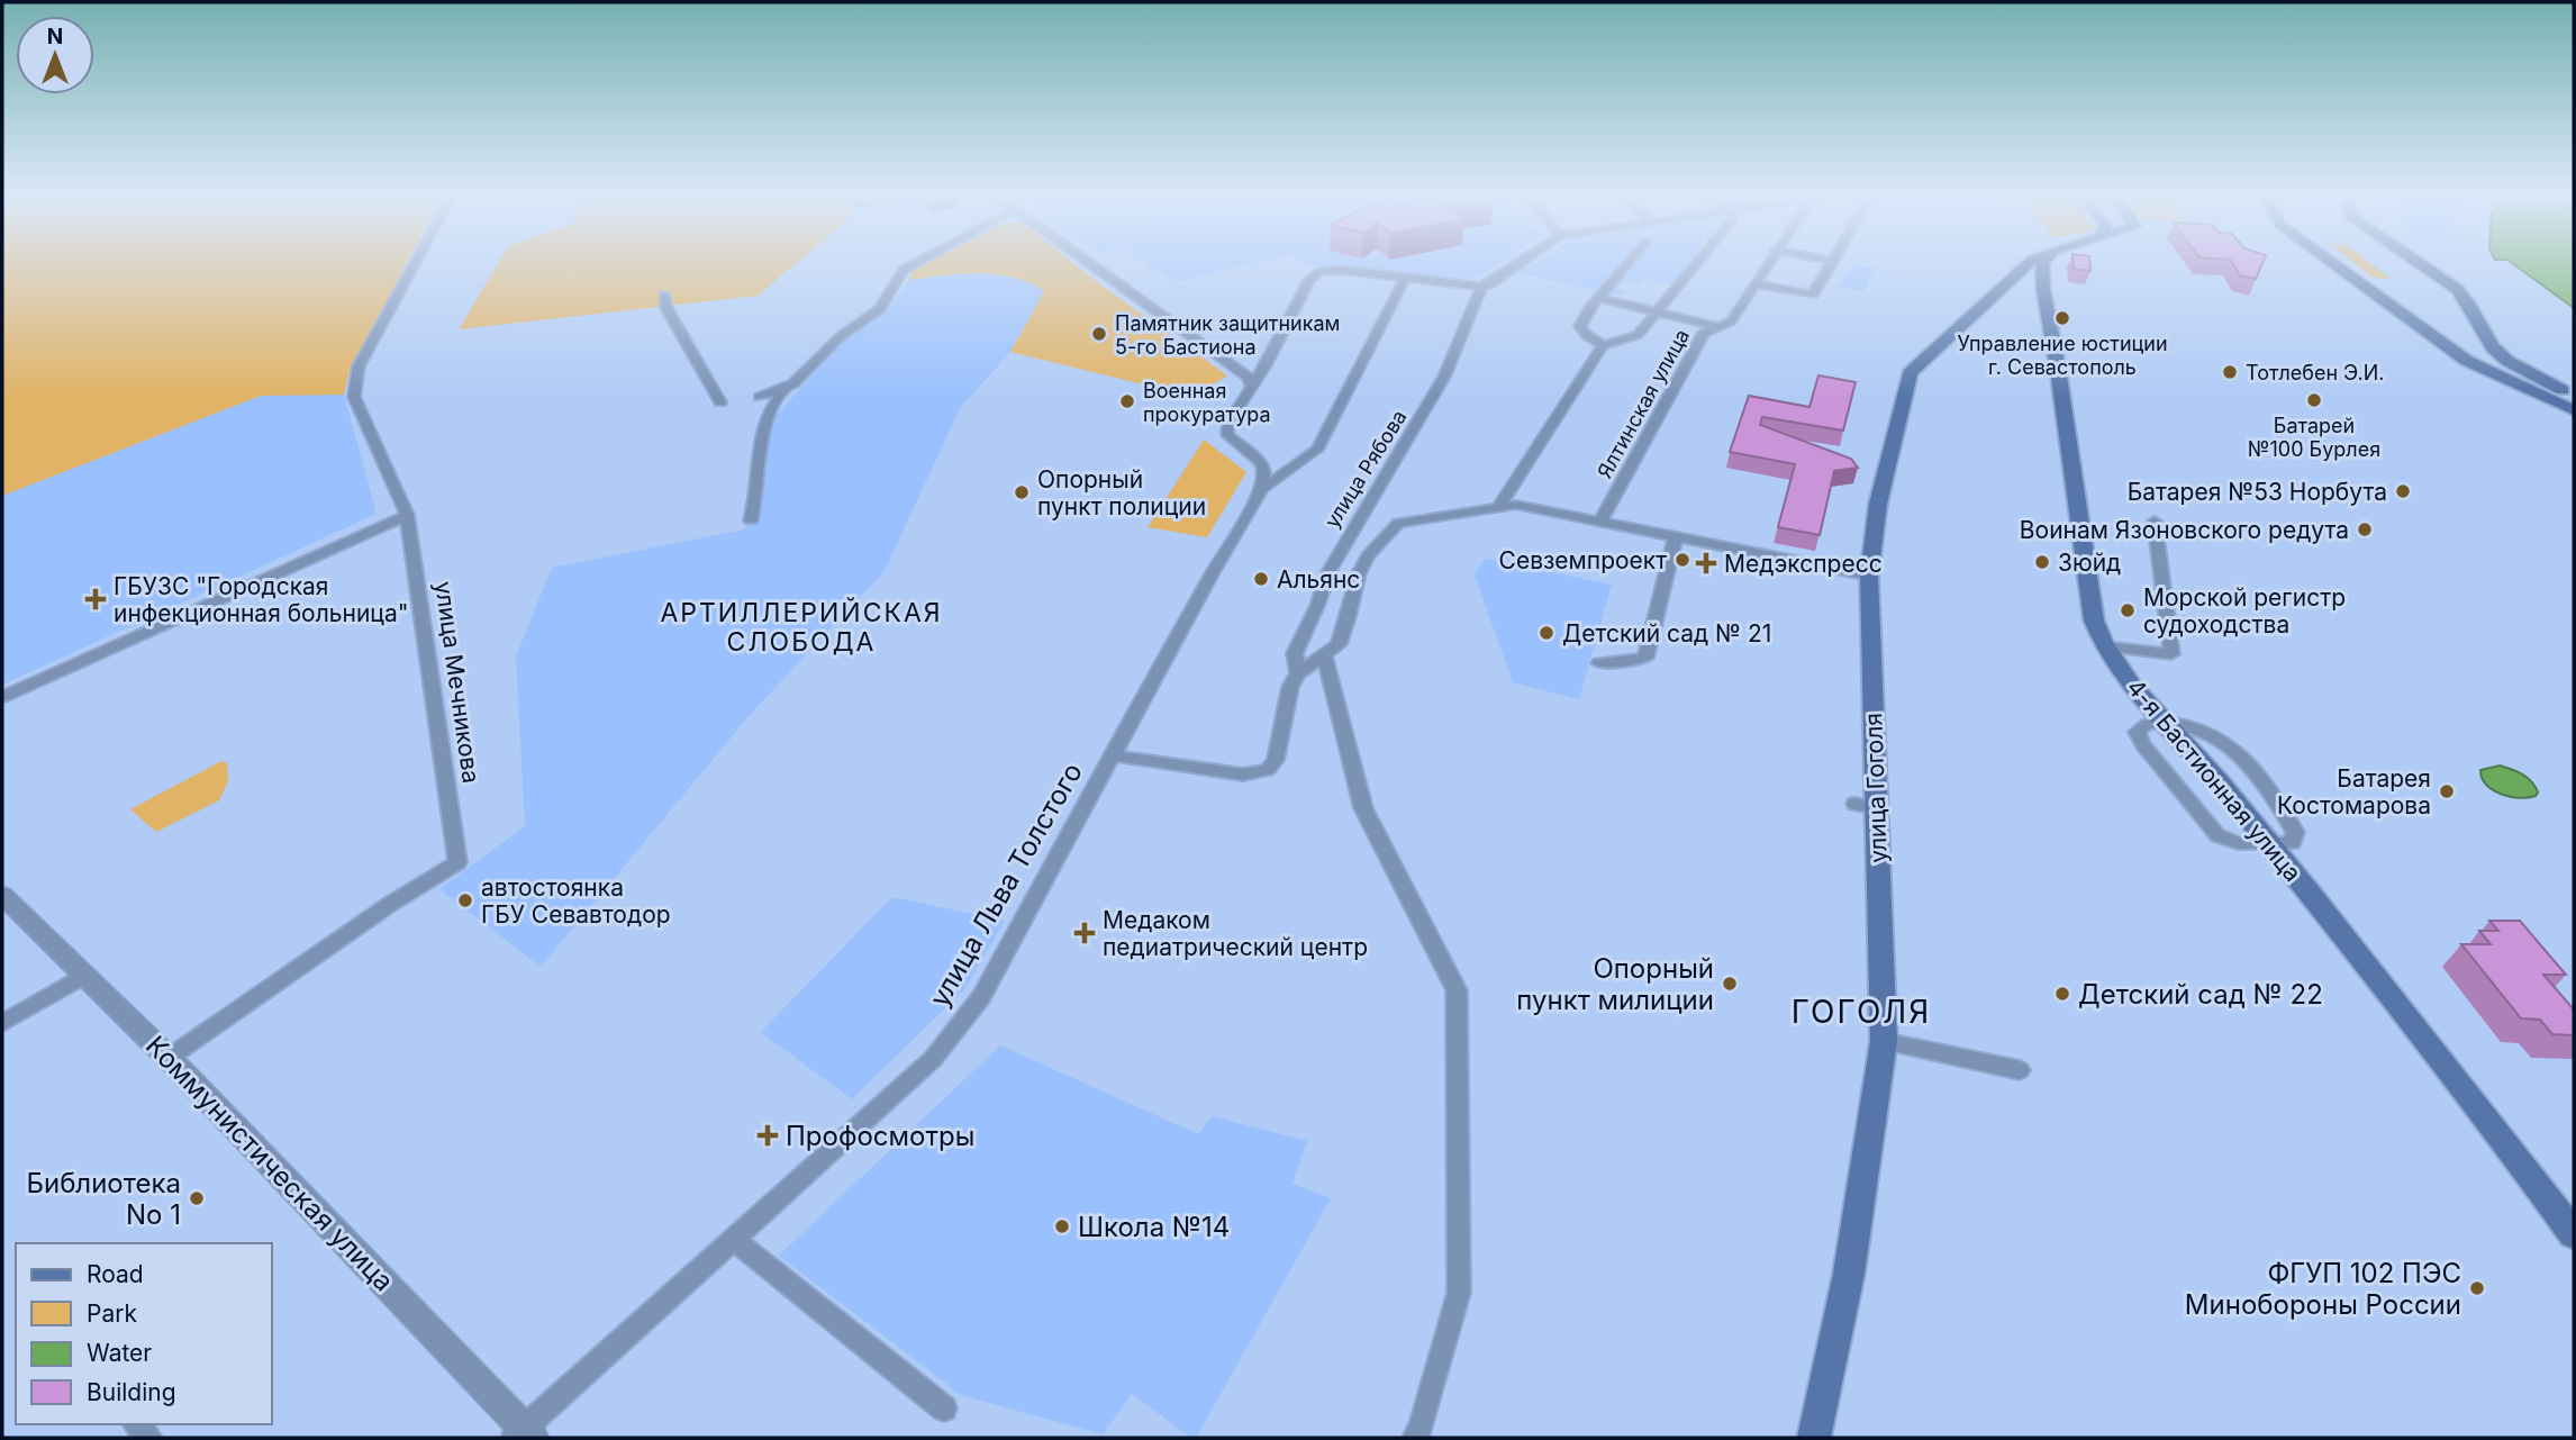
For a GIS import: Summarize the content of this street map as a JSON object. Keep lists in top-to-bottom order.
{
  "streets": {
    "main road": ["4-я Бастионная улица", "улица Гоголя"],
    "street": [
      "Ялтинская улица",
      "улица Рябова",
      "улица Мечникова",
      "улица Льва Толстого",
      "Коммунистическая улица"
    ]
  },
  "crossings": [
    ["улица Рябова", "улица Льва Толстого"],
    ["улица Мечникова", "Коммунистическая улица"],
    ["улица Льва Толстого", "Коммунистическая улица"]
  ],
  "districts": ["АРТИЛЛЕРИЙСКАЯ СЛОБОДА", "ГОГОЛЯ"],
  "places": {
    "other": [
      "Управление юстиции г. Севастополь",
      "Памятник защитникам 5-го Бастиона",
      "Тотлебен Э.И.",
      "Батарей №100 Бурлея",
      "Военная прокуратура",
      "Батарея №53 Норбута",
      "Опорный пункт полиции",
      "Воинам Язоновского редута",
      "Севземпроект",
      "Зюйд",
      "Альянс",
      "Морской регистр судоходства",
      "Детский сад № 21",
      "Батарея Костомарова",
      "автостоянка ГБУ Севавтодор",
      "Опорный пункт милиции",
      "Детский сад № 22",
      "Библиотека No 1",
      "Школа №14",
      "ФГУП 102 ПЭС Минобороны России"
    ],
    "health": [
      "Медэкспресс",
      "ГБУЗС \"Городская инфекционная больница\"",
      "Медаком педиатрический центр",
      "Профосмотры"
    ]
  },
  "legend": [
    "Road",
    "Park",
    "Water",
    "Building"
  ],
  "north": "top"
}
